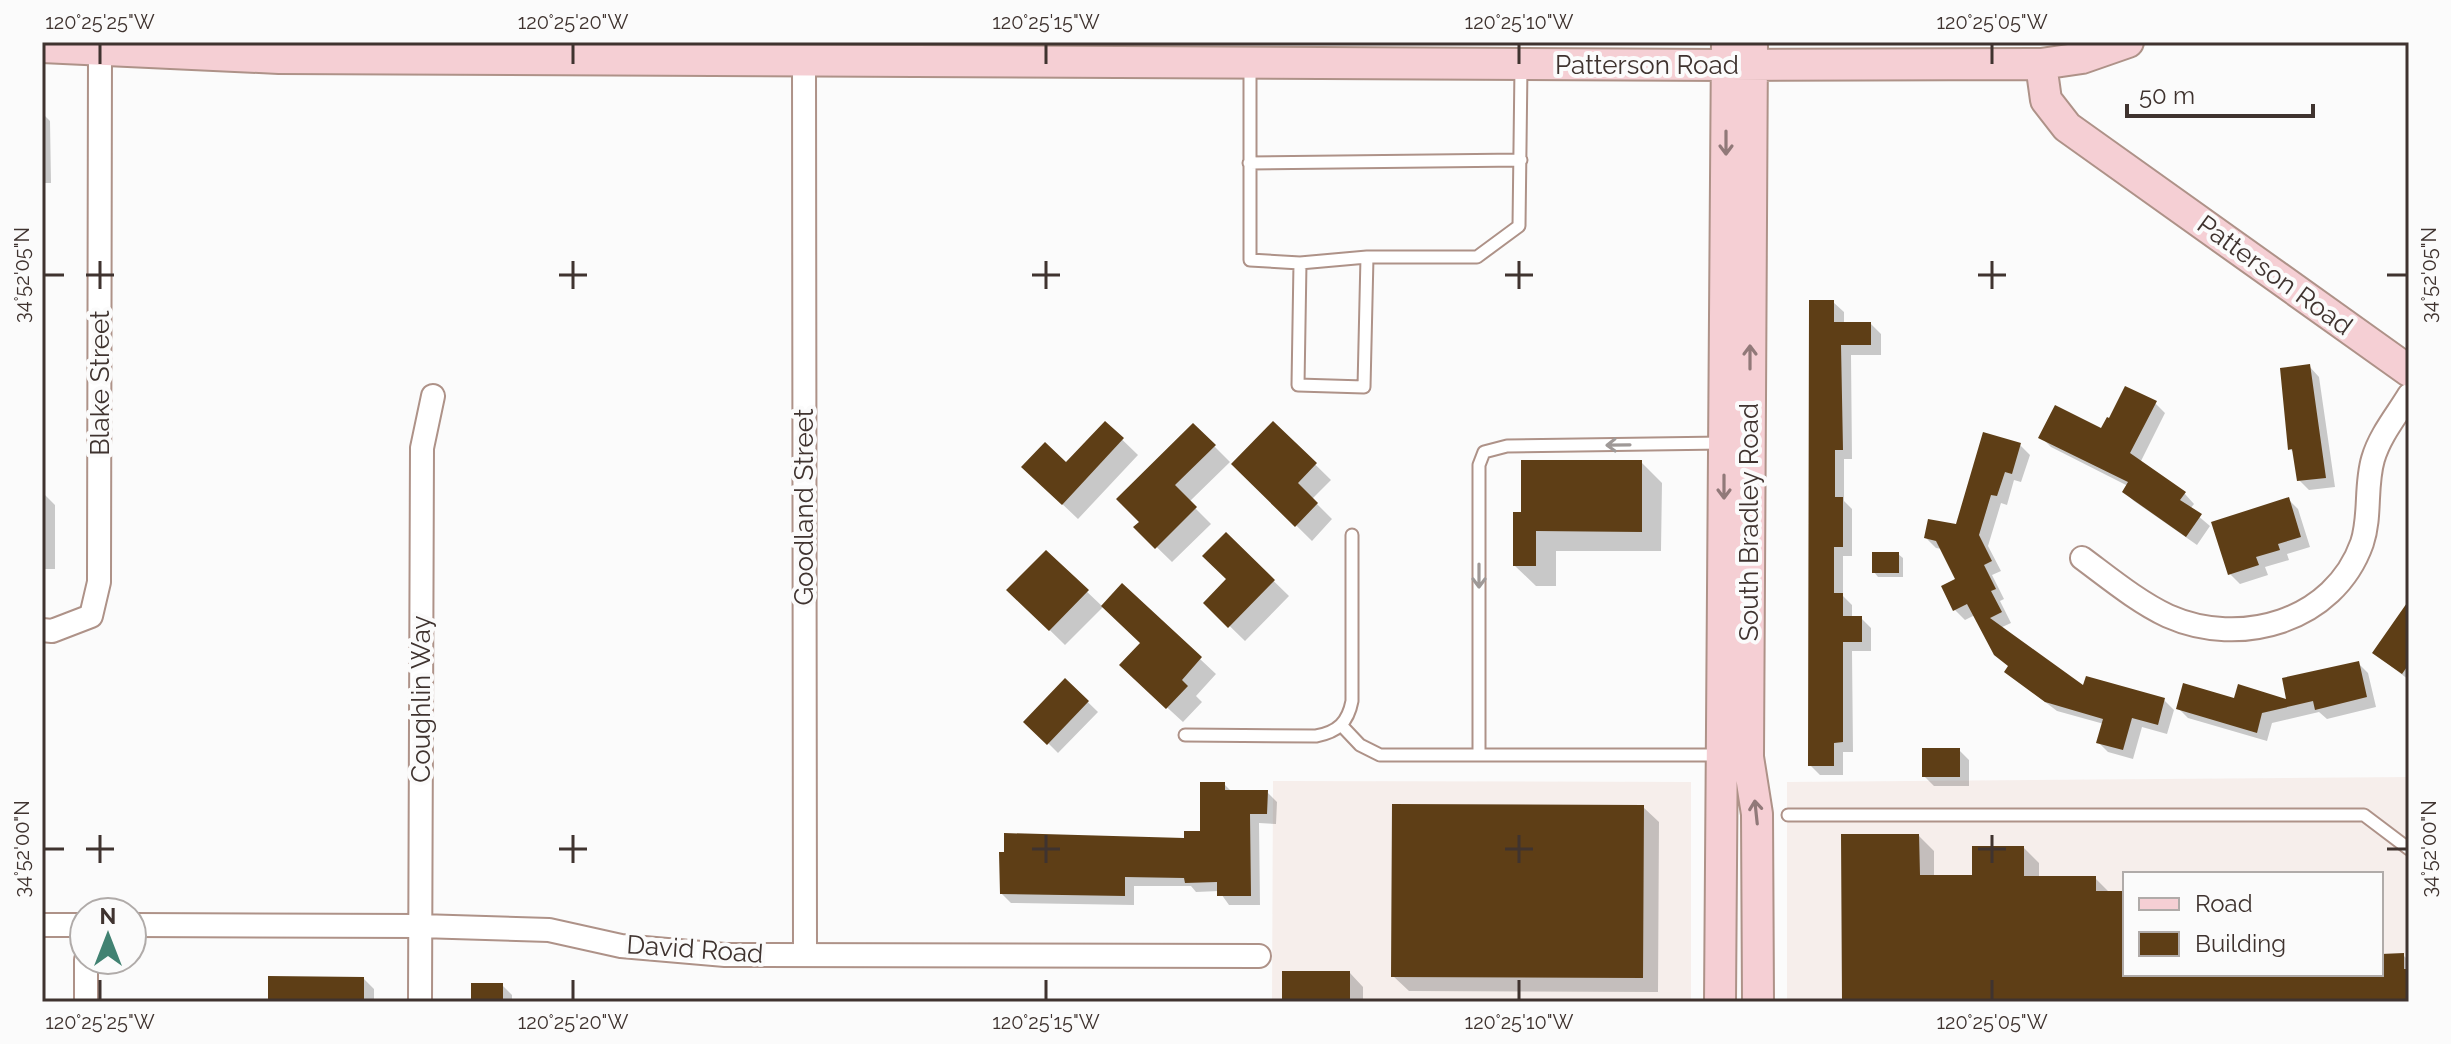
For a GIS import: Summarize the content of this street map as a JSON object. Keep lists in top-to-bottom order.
{
  "streets": {
    "street": [
      "Patterson Road",
      "Blake Street",
      "Goodland Street",
      "South Bradley Road",
      "Coughlin Way",
      "David Road"
    ]
  },
  "crossings": [
    ["Patterson Road", "Blake Street"],
    ["Patterson Road", "Goodland Street"],
    ["Patterson Road", "South Bradley Road"],
    ["Goodland Street", "David Road"],
    ["Coughlin Way", "David Road"]
  ],
  "legend": ["Road", "Building"],
  "scale_bar": "50 m",
  "north": "top",
  "coordinates": [
    "120°25'25\"W",
    "120°25'20\"W",
    "120°25'15\"W",
    "120°25'10\"W",
    "120°25'05\"W",
    "34°52'05\"N",
    "34°52'00\"N"
  ]
}
